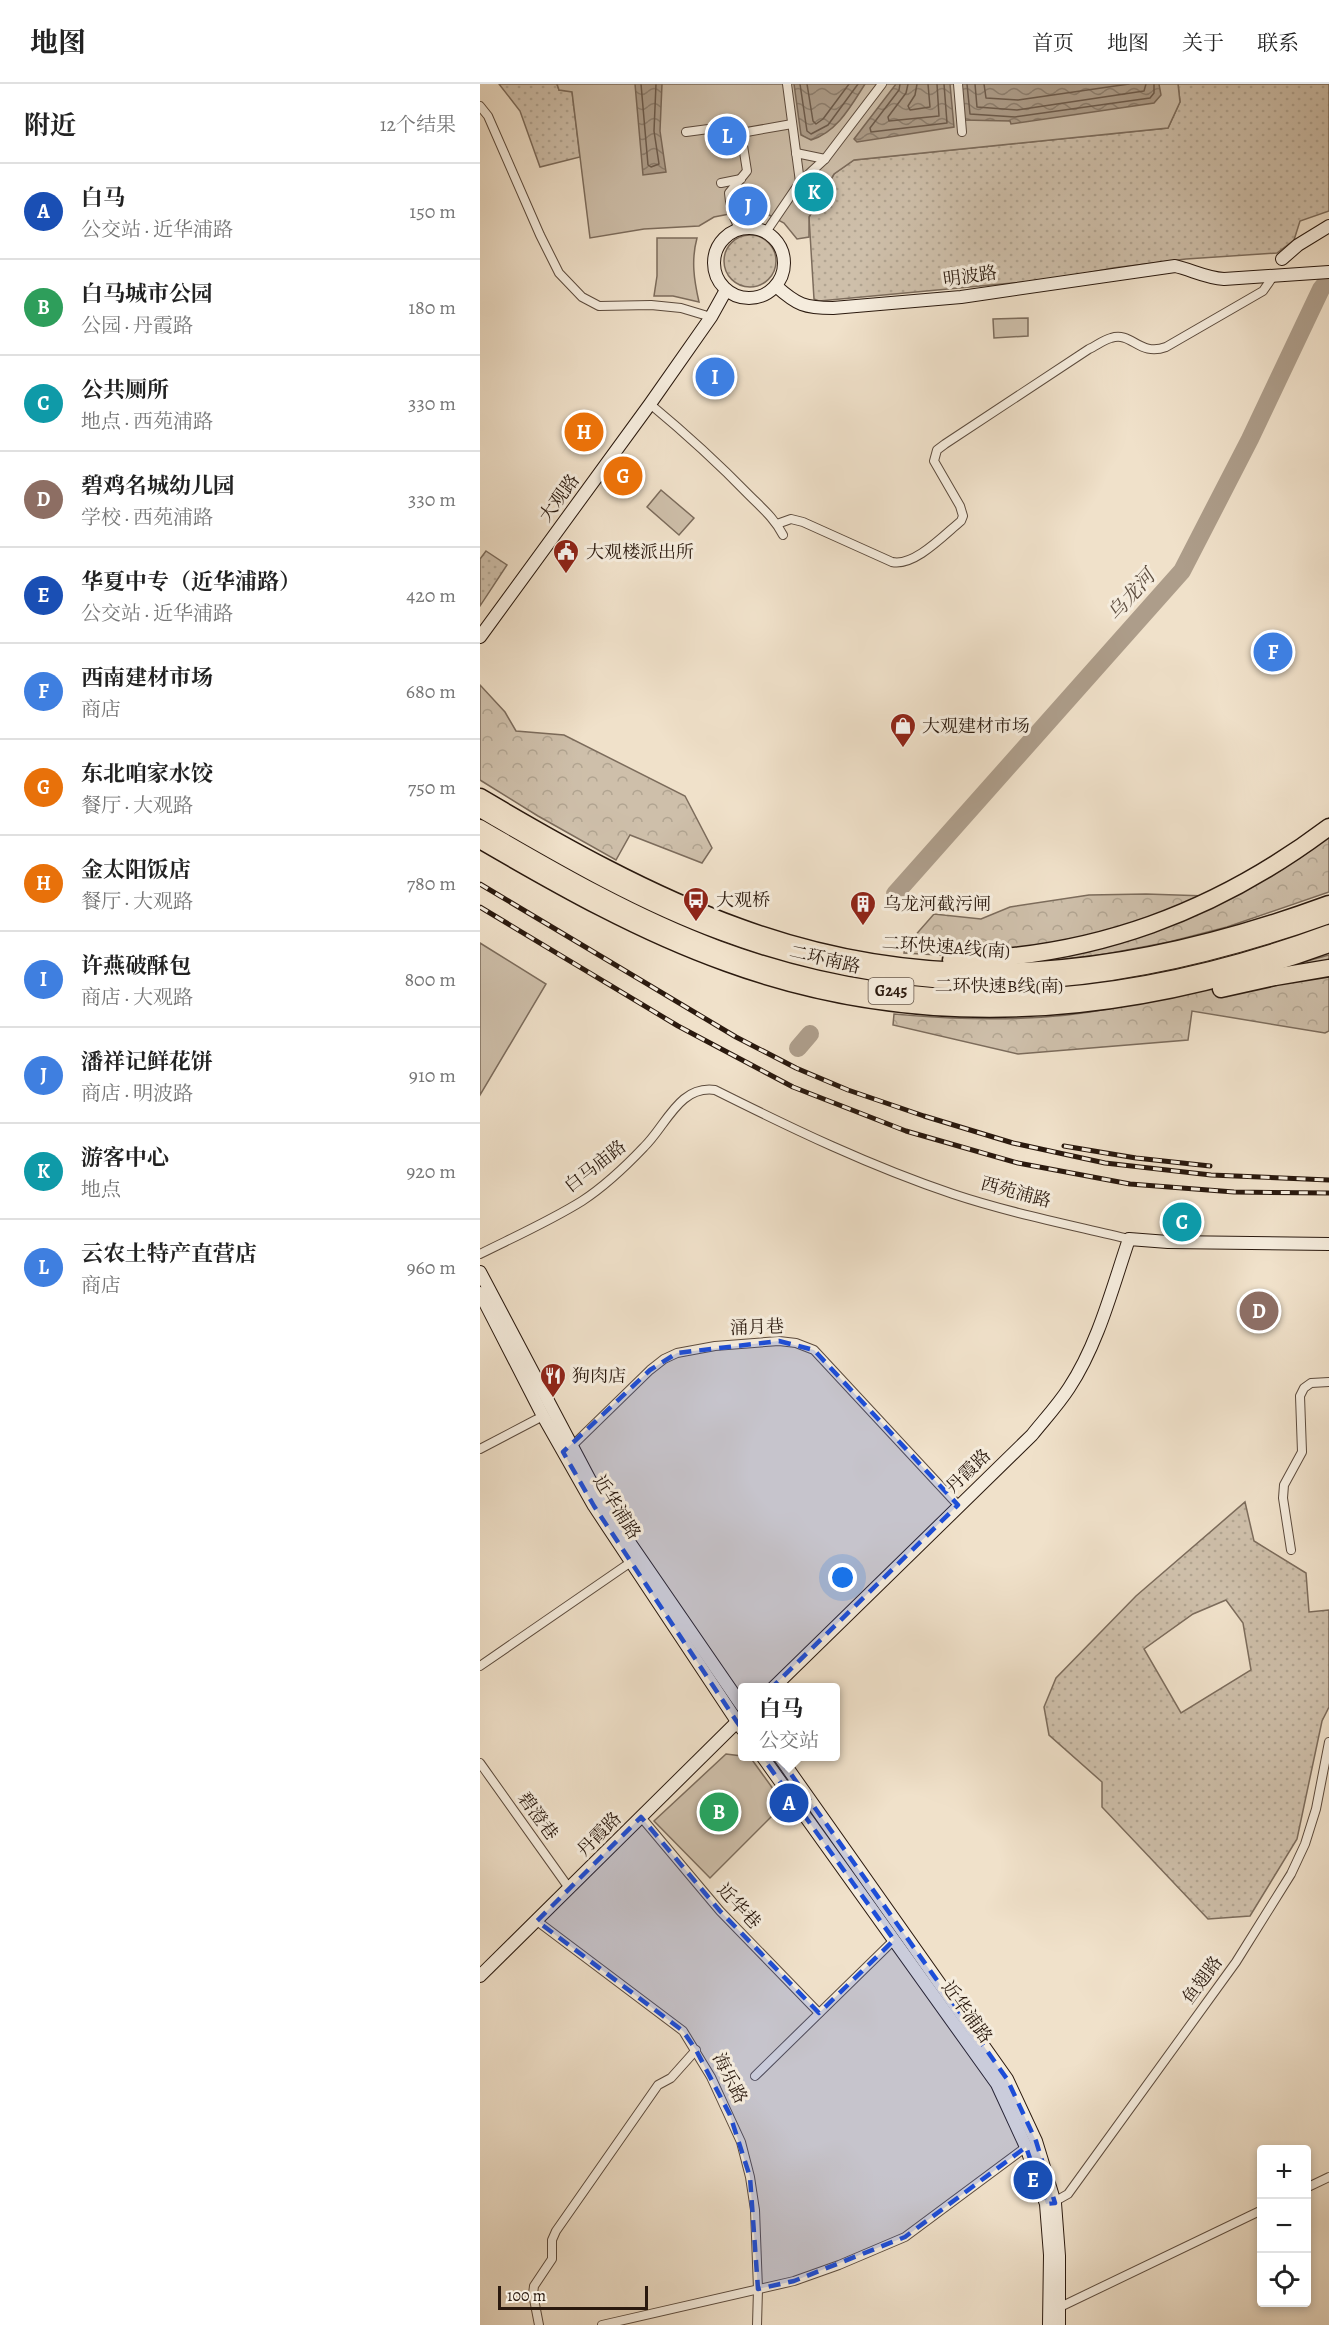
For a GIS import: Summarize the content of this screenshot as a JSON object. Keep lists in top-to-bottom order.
{
  "streets": {
    "highway": ["二环快速A线(南)", "二环快速B线(南)"],
    "main road": ["二环南路", "G245"],
    "street": [
      "明波路",
      "大观路",
      "白马庙路",
      "西苑浦路",
      "涌月巷",
      "丹霞路",
      "近华浦路",
      "碧澄巷",
      "近华巷",
      "鱼翅路",
      "海乐路"
    ]
  },
  "crossings": [
    ["明波路", "大观路"],
    ["白马庙路", "西苑浦路"],
    ["西苑浦路", "丹霞路"],
    ["涌月巷", "丹霞路"],
    ["涌月巷", "近华浦路"],
    ["丹霞路", "碧澄巷"],
    ["丹霞路", "近华巷"],
    ["丹霞路", "海乐路"],
    ["近华浦路", "鱼翅路"]
  ],
  "water": ["乌龙河"],
  "places": {
    "public building": ["大观楼派出所"],
    "shop": ["大观建材市场"],
    "bus stop": ["大观桥"],
    "building": ["乌龙河截污闸"],
    "restaurant": ["狗肉店"]
  },
  "scale_bar": "100 m",
  "page": {
    "header": "地图",
    "nav": [
      "首页",
      "地图",
      "关于",
      "联系"
    ],
    "heading": ["附近", "12个结果"],
    "pins": [
      "L",
      "K",
      "J",
      "I",
      "H",
      "G",
      "F",
      "C",
      "D",
      "A",
      "B",
      "E"
    ],
    "list": [
      {
        "mark": "A",
        "name": "白马",
        "note": "公交站 · 近华浦路",
        "value": "150 m"
      },
      {
        "mark": "B",
        "name": "白马城市公园",
        "note": "公园 · 丹霞路",
        "value": "180 m"
      },
      {
        "mark": "C",
        "name": "公共厕所",
        "note": "地点 · 西苑浦路",
        "value": "330 m"
      },
      {
        "mark": "D",
        "name": "碧鸡名城幼儿园",
        "note": "学校 · 西苑浦路",
        "value": "330 m"
      },
      {
        "mark": "E",
        "name": "华夏中专（近华浦路）",
        "note": "公交站 · 近华浦路",
        "value": "420 m"
      },
      {
        "mark": "F",
        "name": "西南建材市场",
        "note": "商店",
        "value": "680 m"
      },
      {
        "mark": "G",
        "name": "东北咱家水饺",
        "note": "餐厅 · 大观路",
        "value": "750 m"
      },
      {
        "mark": "H",
        "name": "金太阳饭店",
        "note": "餐厅 · 大观路",
        "value": "780 m"
      },
      {
        "mark": "I",
        "name": "许燕破酥包",
        "note": "商店 · 大观路",
        "value": "800 m"
      },
      {
        "mark": "J",
        "name": "潘祥记鲜花饼",
        "note": "商店 · 明波路",
        "value": "910 m"
      },
      {
        "mark": "K",
        "name": "游客中心",
        "note": "地点",
        "value": "920 m"
      },
      {
        "mark": "L",
        "name": "云农土特产直营店",
        "note": "商店",
        "value": "960 m"
      }
    ],
    "popup": ["白马", "公交站"],
    "map_buttons": ["+", "−"],
    "scale": "100 m"
  }
}
